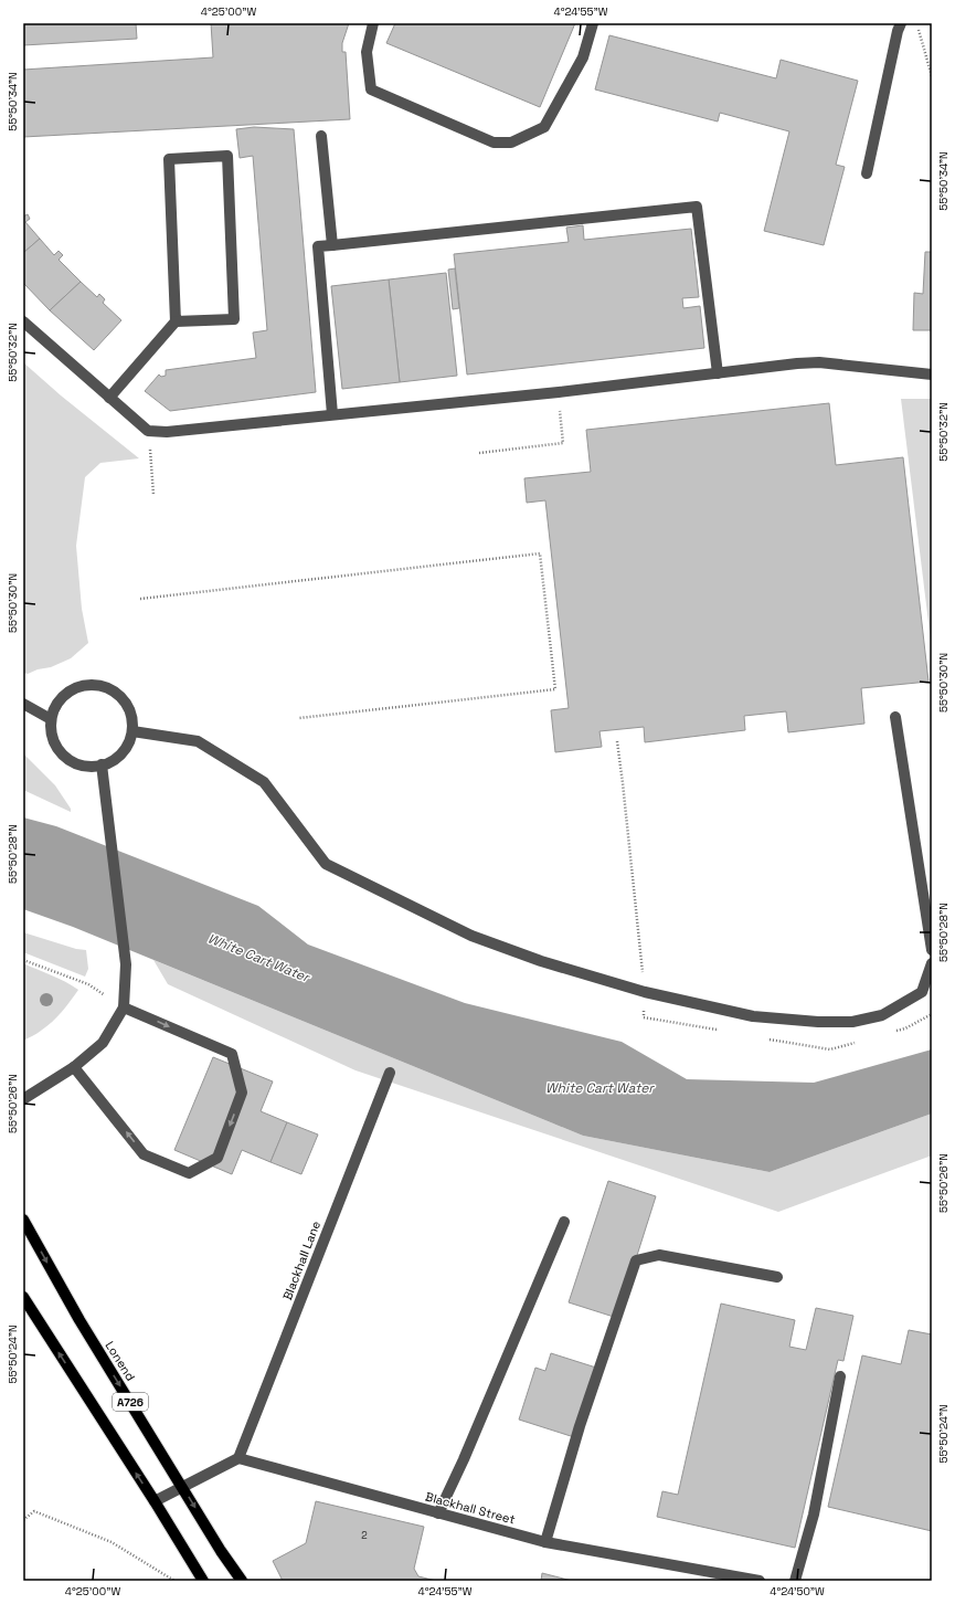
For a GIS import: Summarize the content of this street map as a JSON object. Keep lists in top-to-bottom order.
{
  "streets": {
    "main road": ["Lonend", "A726"],
    "street": ["Blackhall Lane", "Blackhall Street"]
  },
  "crossings": [
    ["Blackhall Lane", "Blackhall Street"]
  ],
  "water": ["White Cart Water"],
  "house_numbers": ["2"],
  "coordinates": [
    "4°25'00\"W",
    "4°24'55\"W",
    "55°50'34\"N",
    "55°50'32\"N",
    "55°50'30\"N",
    "55°50'28\"N",
    "55°50'26\"N",
    "55°50'24\"N",
    "4°24'50\"W"
  ]
}
